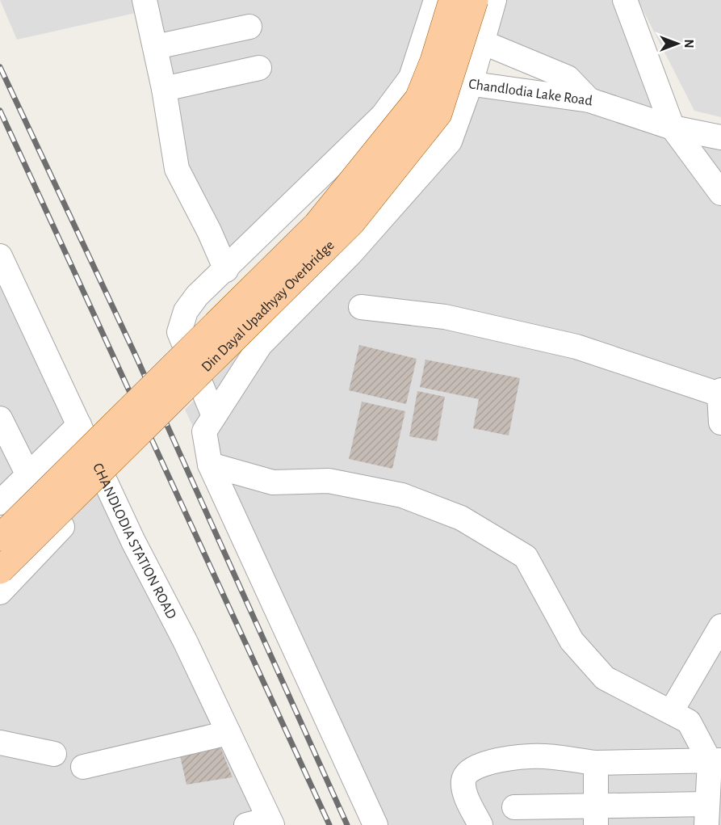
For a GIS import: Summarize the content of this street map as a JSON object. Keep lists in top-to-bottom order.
{
  "streets": {
    "main road": ["Din Dayal Upadhyay Overbridge"],
    "street": ["Chandlodia Lake Road", "CHANDLODIA STATION ROAD"]
  },
  "north": "right"
}
